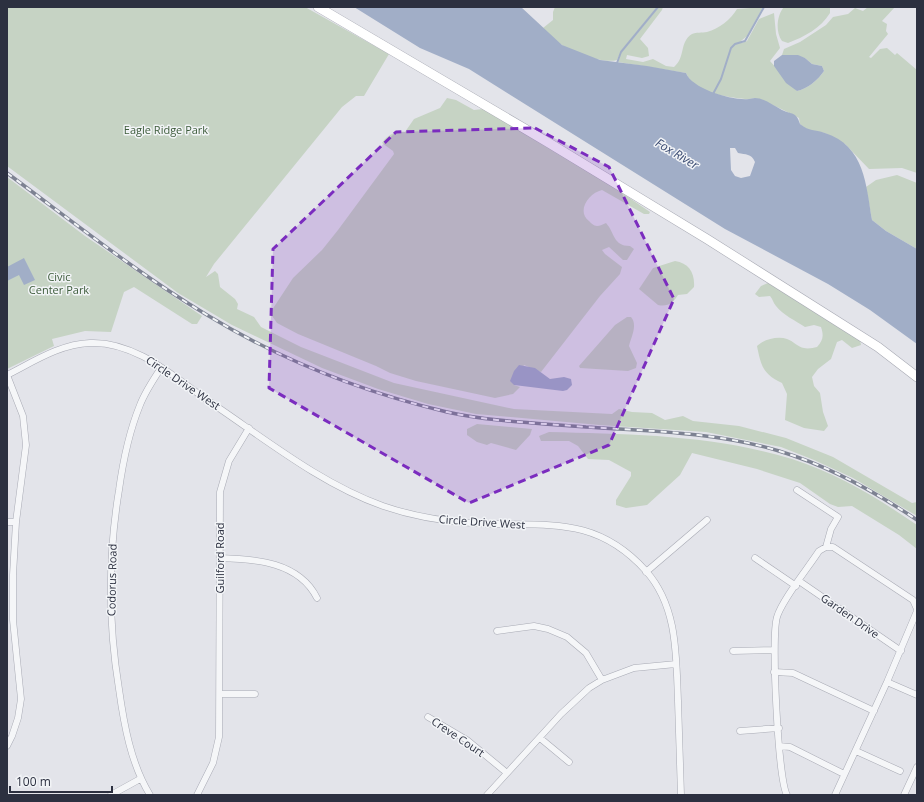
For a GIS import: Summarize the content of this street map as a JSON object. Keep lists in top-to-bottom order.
{
  "streets": {
    "street": [
      "Circle Drive West",
      "Guilford Road",
      "Codorus Road",
      "Garden Drive",
      "Creve Court"
    ]
  },
  "crossings": [
    ["Circle Drive West", "Guilford Road"],
    ["Circle Drive West", "Codorus Road"]
  ],
  "water": ["Fox River"],
  "parks": ["Eagle Ridge Park", "Civic Center Park"],
  "scale_bar": "100 m"
}
